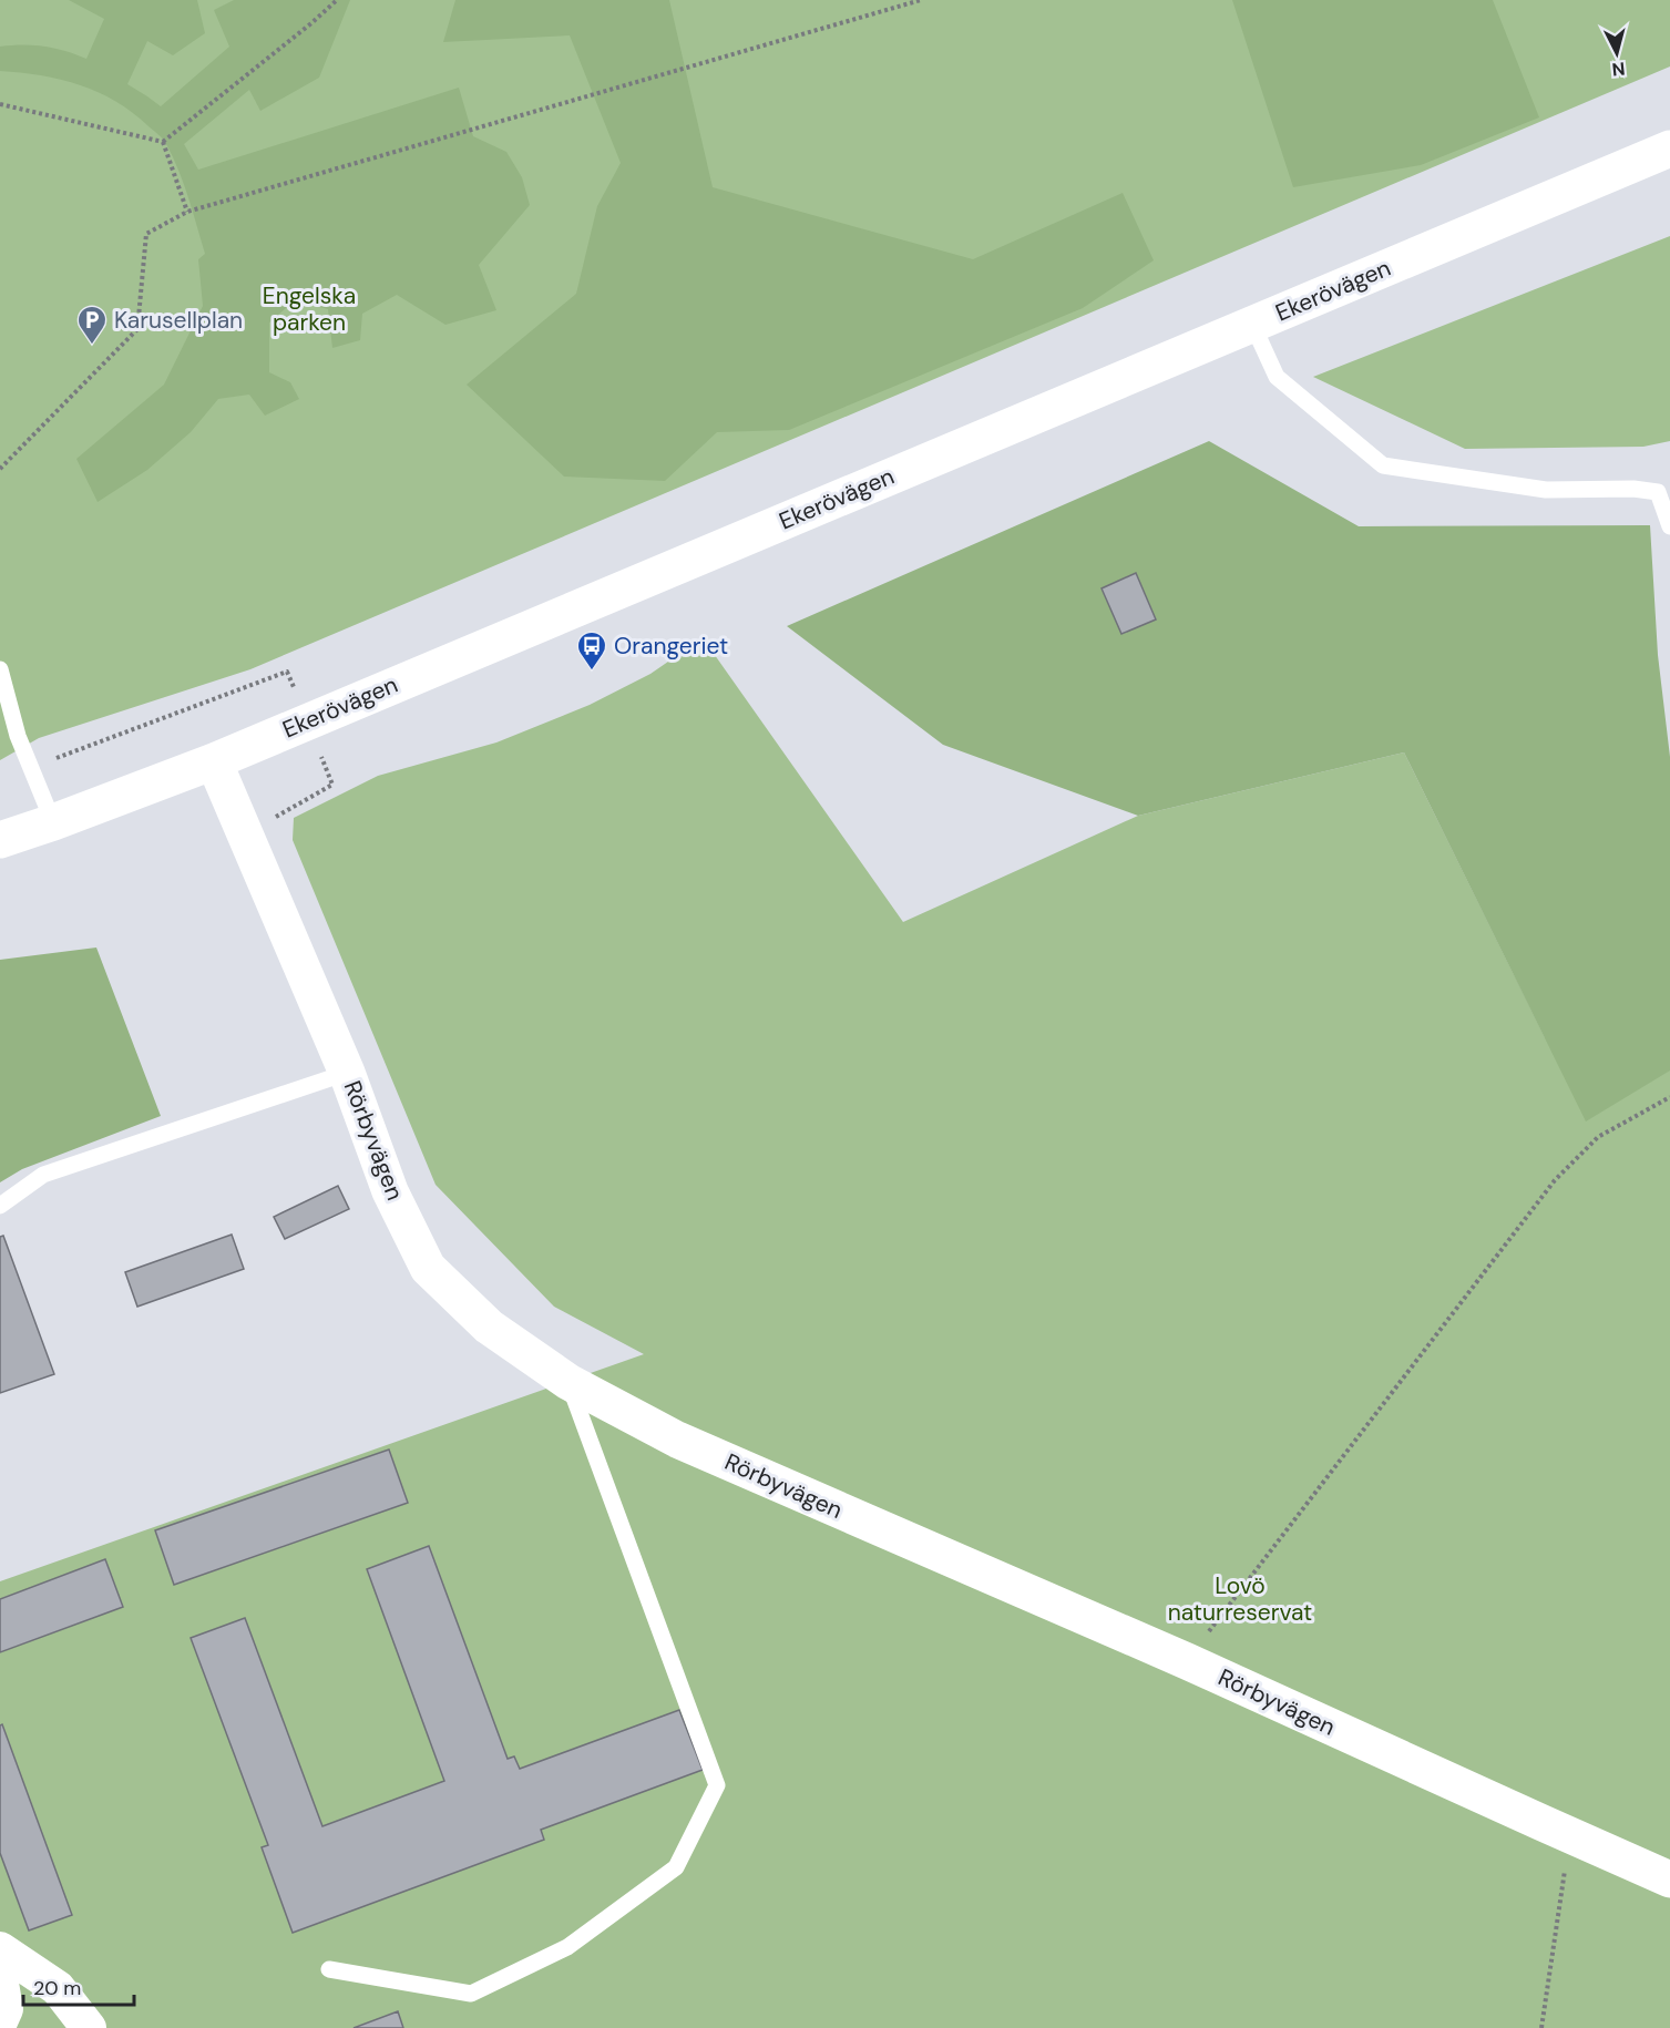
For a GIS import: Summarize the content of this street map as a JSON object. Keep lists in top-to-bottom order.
{
  "streets": {
    "street": ["Ekerövägen", "Rörbyvägen"]
  },
  "crossings": [
    ["Ekerövägen", "Rörbyvägen"]
  ],
  "parks": ["Engelska parken", "Lovö naturreservat"],
  "places": {
    "parking": ["Karusellplan"],
    "bus stop": ["Orangeriet"]
  },
  "scale_bar": "20 m",
  "north": "bottom"
}
